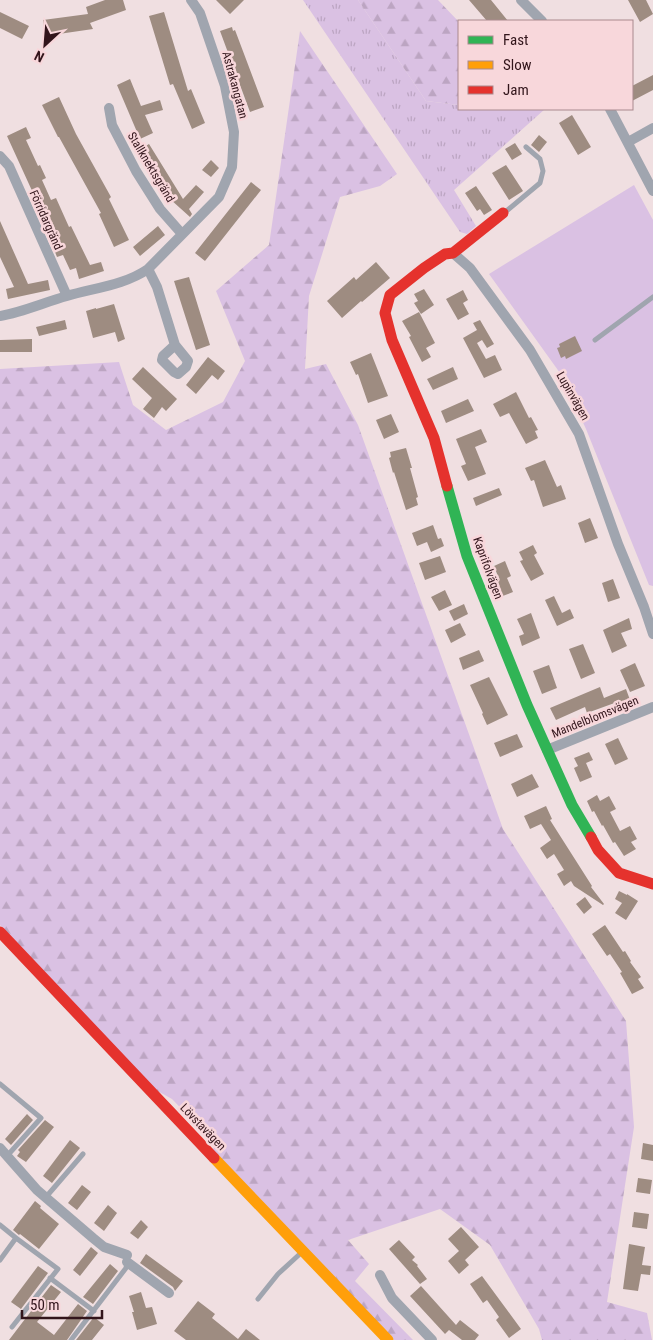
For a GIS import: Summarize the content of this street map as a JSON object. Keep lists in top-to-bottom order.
{
  "streets": {
    "street": [
      "Astrakangatan",
      "Stallknektsgränd",
      "Förridargränd",
      "Lupinvägen",
      "Kaprifolvägen",
      "Mandelblomsvägen",
      "Lövstavägen"
    ]
  },
  "crossings": [
    ["Astrakangatan", "Stallknektsgränd"],
    ["Astrakangatan", "Förridargränd"],
    ["Lupinvägen", "Kaprifolvägen"],
    ["Kaprifolvägen", "Mandelblomsvägen"]
  ],
  "legend": ["Fast", "Slow", "Jam"],
  "scale_bar": "50 m",
  "north": "bottom left"
}
